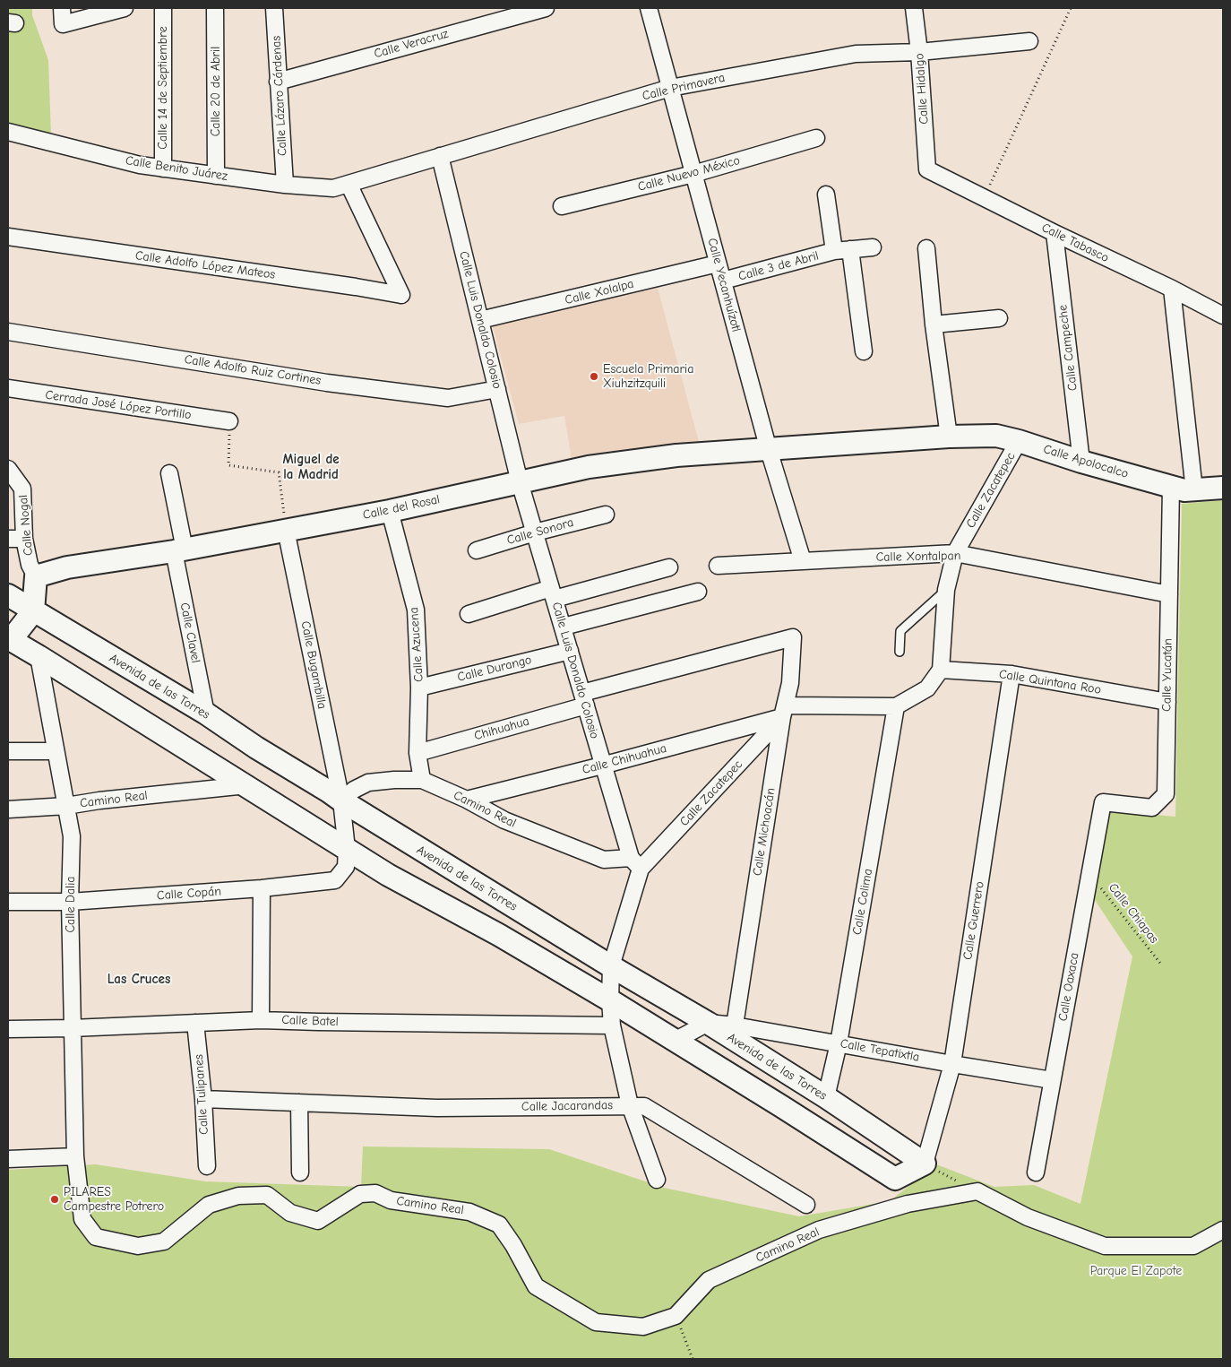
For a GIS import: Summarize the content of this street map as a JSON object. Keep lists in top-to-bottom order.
{
  "streets": {
    "street": [
      "Calle Veracruz",
      "Calle Primavera",
      "Calle 14 de Septiembre",
      "Calle Hidalgo",
      "Calle 20 de Abril",
      "Calle Lázaro Cárdenas",
      "Calle Benito Juárez",
      "Calle Nuevo México",
      "Calle Tabasco",
      "Calle Adolfo López Mateos",
      "Calle 3 de Abril",
      "Calle Yecanhuízotl",
      "Calle Xolalpa",
      "Calle Luis Donaldo Colosio",
      "Calle Campeche",
      "Calle Adolfo Ruiz Cortines",
      "Cerrada José López Portillo",
      "Calle Apolocalco",
      "Calle Zacatepec",
      "Calle del Rosal",
      "Calle Nogal",
      "Calle Sonora",
      "Calle Xontalpan",
      "Calle Clavel",
      "Calle Azucena",
      "Calle Bugambilla",
      "Calle Durango",
      "Calle Yucatán",
      "Calle Quintana Roo",
      "Avenida de las Torres",
      "Chihuahua",
      "Calle Chihuahua",
      "Camino Real",
      "Calle Michoacán",
      "Calle Copán",
      "Calle Colima",
      "Calle Dalia",
      "Calle Guerrero",
      "Calle Oaxaca",
      "Calle Batel",
      "Calle Tepatixtla",
      "Calle Tulipanes",
      "Calle Jacarandas"
    ],
    "path": ["Calle Chiapas"]
  },
  "crossings": [
    ["Calle Veracruz", "Calle Lázaro Cárdenas"],
    ["Calle Primavera", "Calle Hidalgo"],
    ["Calle Primavera", "Calle Benito Juárez"],
    ["Calle Primavera", "Calle Adolfo López Mateos"],
    ["Calle Primavera", "Calle Yecanhuízotl"],
    ["Calle Primavera", "Calle Luis Donaldo Colosio"],
    ["Calle 14 de Septiembre", "Calle Benito Juárez"],
    ["Calle Hidalgo", "Calle Tabasco"],
    ["Calle 20 de Abril", "Calle Benito Juárez"],
    ["Calle Lázaro Cárdenas", "Calle Benito Juárez"],
    ["Calle Benito Juárez", "Calle Adolfo López Mateos"],
    ["Calle Nuevo México", "Calle Yecanhuízotl"],
    ["Calle Tabasco", "Calle Campeche"],
    ["Calle 3 de Abril", "Calle Yecanhuízotl"],
    ["Calle Yecanhuízotl", "Calle Xolalpa"],
    ["Calle Yecanhuízotl", "Calle Apolocalco"],
    ["Calle Yecanhuízotl", "Calle del Rosal"],
    ["Calle Yecanhuízotl", "Calle Xontalpan"],
    ["Calle Xolalpa", "Calle Luis Donaldo Colosio"],
    ["Calle Luis Donaldo Colosio", "Calle Adolfo Ruiz Cortines"],
    ["Calle Luis Donaldo Colosio", "Calle Zacatepec"],
    ["Calle Luis Donaldo Colosio", "Calle del Rosal"],
    ["Calle Luis Donaldo Colosio", "Calle Sonora"],
    ["Calle Luis Donaldo Colosio", "Calle Durango"],
    ["Calle Luis Donaldo Colosio", "Chihuahua"],
    ["Calle Luis Donaldo Colosio", "Calle Chihuahua"],
    ["Calle Luis Donaldo Colosio", "Camino Real"],
    ["Calle Luis Donaldo Colosio", "Calle Michoacán"],
    ["Calle Campeche", "Calle Apolocalco"],
    ["Calle Apolocalco", "Calle Zacatepec"],
    ["Calle Apolocalco", "Calle del Rosal"],
    ["Calle Apolocalco", "Calle Yucatán"],
    ["Calle Zacatepec", "Calle Xontalpan"],
    ["Calle Zacatepec", "Calle Quintana Roo"],
    ["Calle Zacatepec", "Calle Chihuahua"],
    ["Calle Zacatepec", "Camino Real"],
    ["Calle Zacatepec", "Calle Michoacán"],
    ["Calle del Rosal", "Calle Nogal"],
    ["Calle del Rosal", "Calle Clavel"],
    ["Calle del Rosal", "Calle Azucena"],
    ["Calle del Rosal", "Calle Bugambilla"],
    ["Calle Nogal", "Avenida de las Torres"],
    ["Calle Xontalpan", "Calle Yucatán"],
    ["Calle Clavel", "Avenida de las Torres"],
    ["Calle Azucena", "Calle Durango"],
    ["Calle Azucena", "Chihuahua"],
    ["Calle Azucena", "Camino Real"],
    ["Calle Bugambilla", "Avenida de las Torres"],
    ["Calle Bugambilla", "Camino Real"],
    ["Calle Bugambilla", "Calle Copán"],
    ["Calle Yucatán", "Calle Quintana Roo"],
    ["Calle Yucatán", "Calle Oaxaca"],
    ["Calle Quintana Roo", "Calle Guerrero"],
    ["Avenida de las Torres", "Camino Real"],
    ["Avenida de las Torres", "Calle Colima"],
    ["Avenida de las Torres", "Calle Guerrero"],
    ["Avenida de las Torres", "Calle Tepatixtla"],
    ["Chihuahua", "Calle Michoacán"],
    ["Calle Chihuahua", "Camino Real"],
    ["Calle Chihuahua", "Calle Michoacán"],
    ["Camino Real", "Calle Dalia"],
    ["Calle Michoacán", "Calle Tepatixtla"],
    ["Calle Copán", "Calle Dalia"],
    ["Calle Colima", "Calle Tepatixtla"],
    ["Calle Dalia", "Calle Batel"],
    ["Calle Chiapas", "Calle Oaxaca"],
    ["Calle Guerrero", "Calle Tepatixtla"],
    ["Calle Oaxaca", "Calle Tepatixtla"],
    ["Calle Batel", "Calle Tulipanes"],
    ["Calle Tulipanes", "Calle Jacarandas"]
  ],
  "districts": ["Miguel de la Madrid", "Las Cruces"],
  "parks": ["Parque El Zapote"],
  "places": ["Escuela Primaria Xiuhzitzquili", "PILARES Campestre Potrero"]
}
